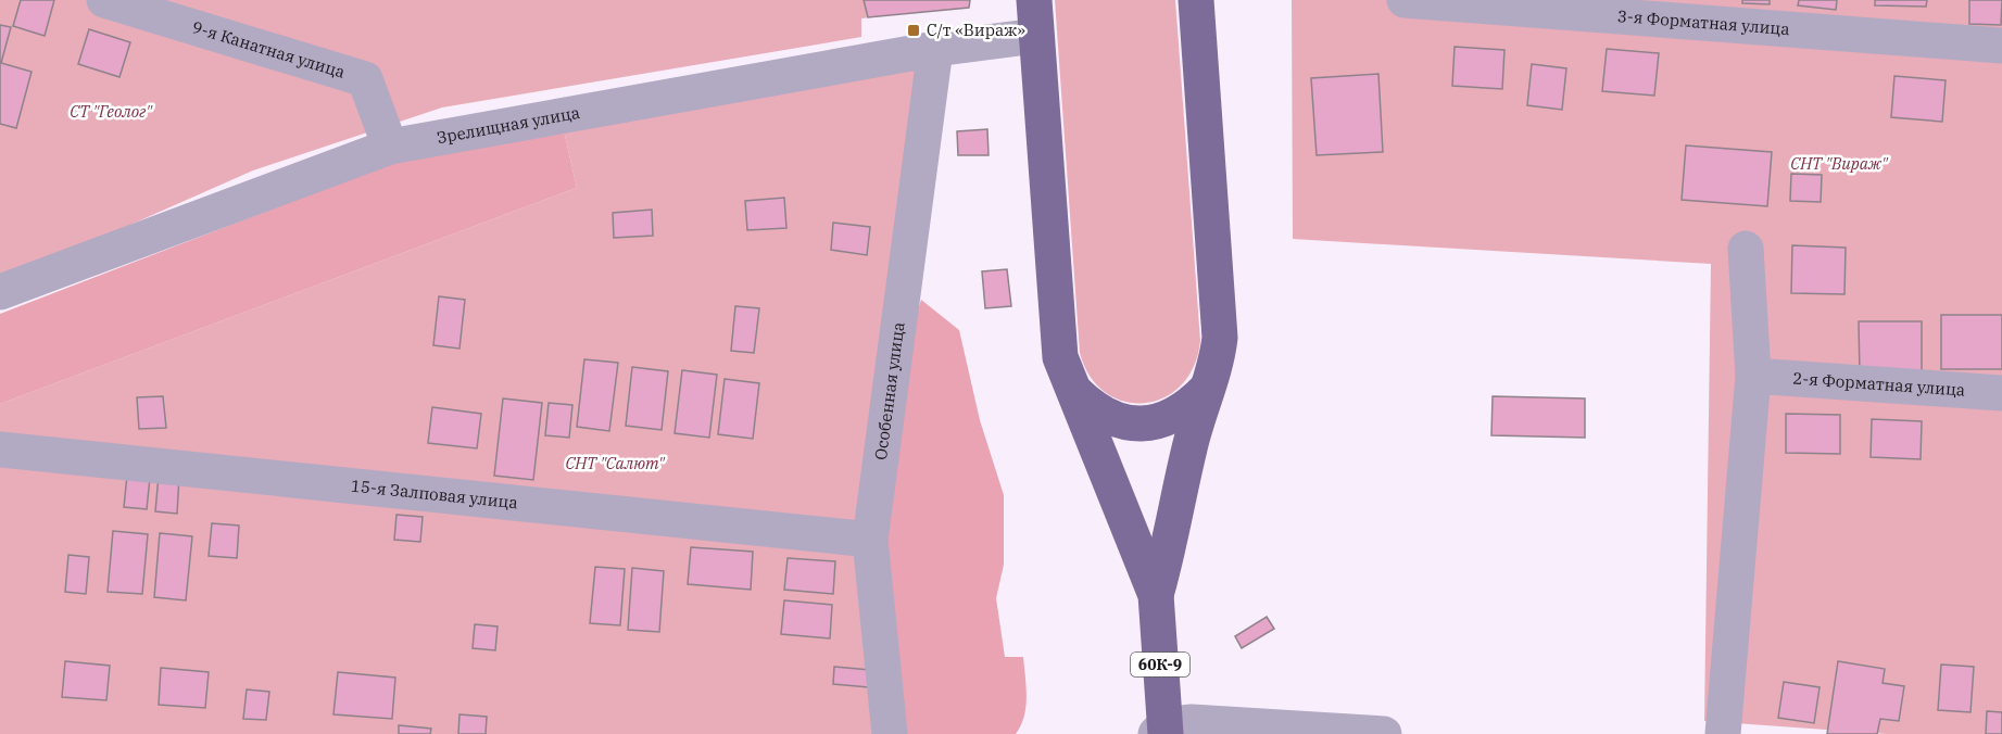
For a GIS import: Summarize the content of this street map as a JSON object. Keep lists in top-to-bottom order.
{
  "streets": {
    "main road": ["60К-9"],
    "street": [
      "3-я Форматная улица",
      "9-я Канатная улица",
      "Зрелищная улица",
      "2-я Форматная улица",
      "Особенная улица",
      "15-я Залповая улица"
    ]
  },
  "crossings": [
    ["9-я Канатная улица", "Зрелищная улица"],
    ["Зрелищная улица", "Особенная улица"],
    ["Особенная улица", "15-я Залповая улица"]
  ],
  "parks": ["СТ \"Геолог\"", "СНТ \"Вираж\"", "СНТ \"Салют\""],
  "places": {
    "transit": ["С/т «Вираж»"]
  }
}
